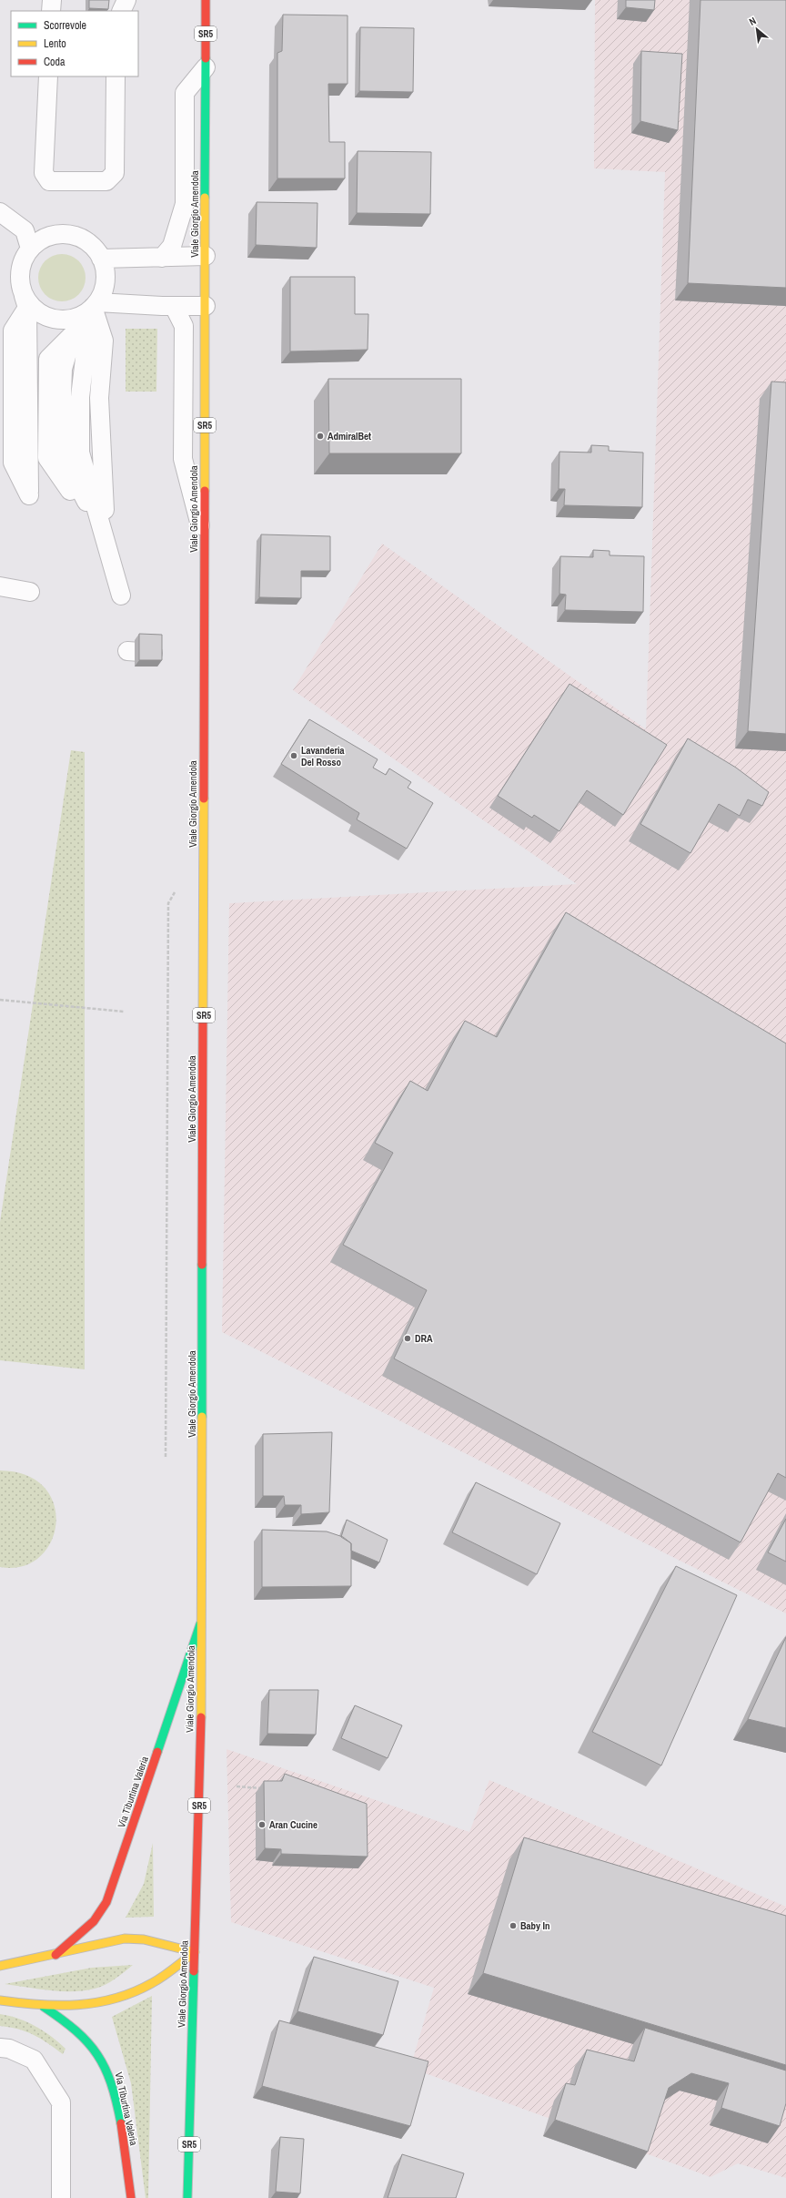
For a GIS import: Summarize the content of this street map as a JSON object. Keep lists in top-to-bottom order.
{
  "streets": {
    "main road": ["SR5", "Viale Giorgio Amendola", "Via Tiburtina Valeria"]
  },
  "crossings": [
    ["Viale Giorgio Amendola", "Via Tiburtina Valeria"]
  ],
  "places": [
    "AdmiralBet",
    "Lavanderia Del Rosso",
    "DRA",
    "Aran Cucine",
    "Baby In"
  ],
  "legend": ["Scorrevole", "Lento", "Coda"],
  "north": "top left"
}
